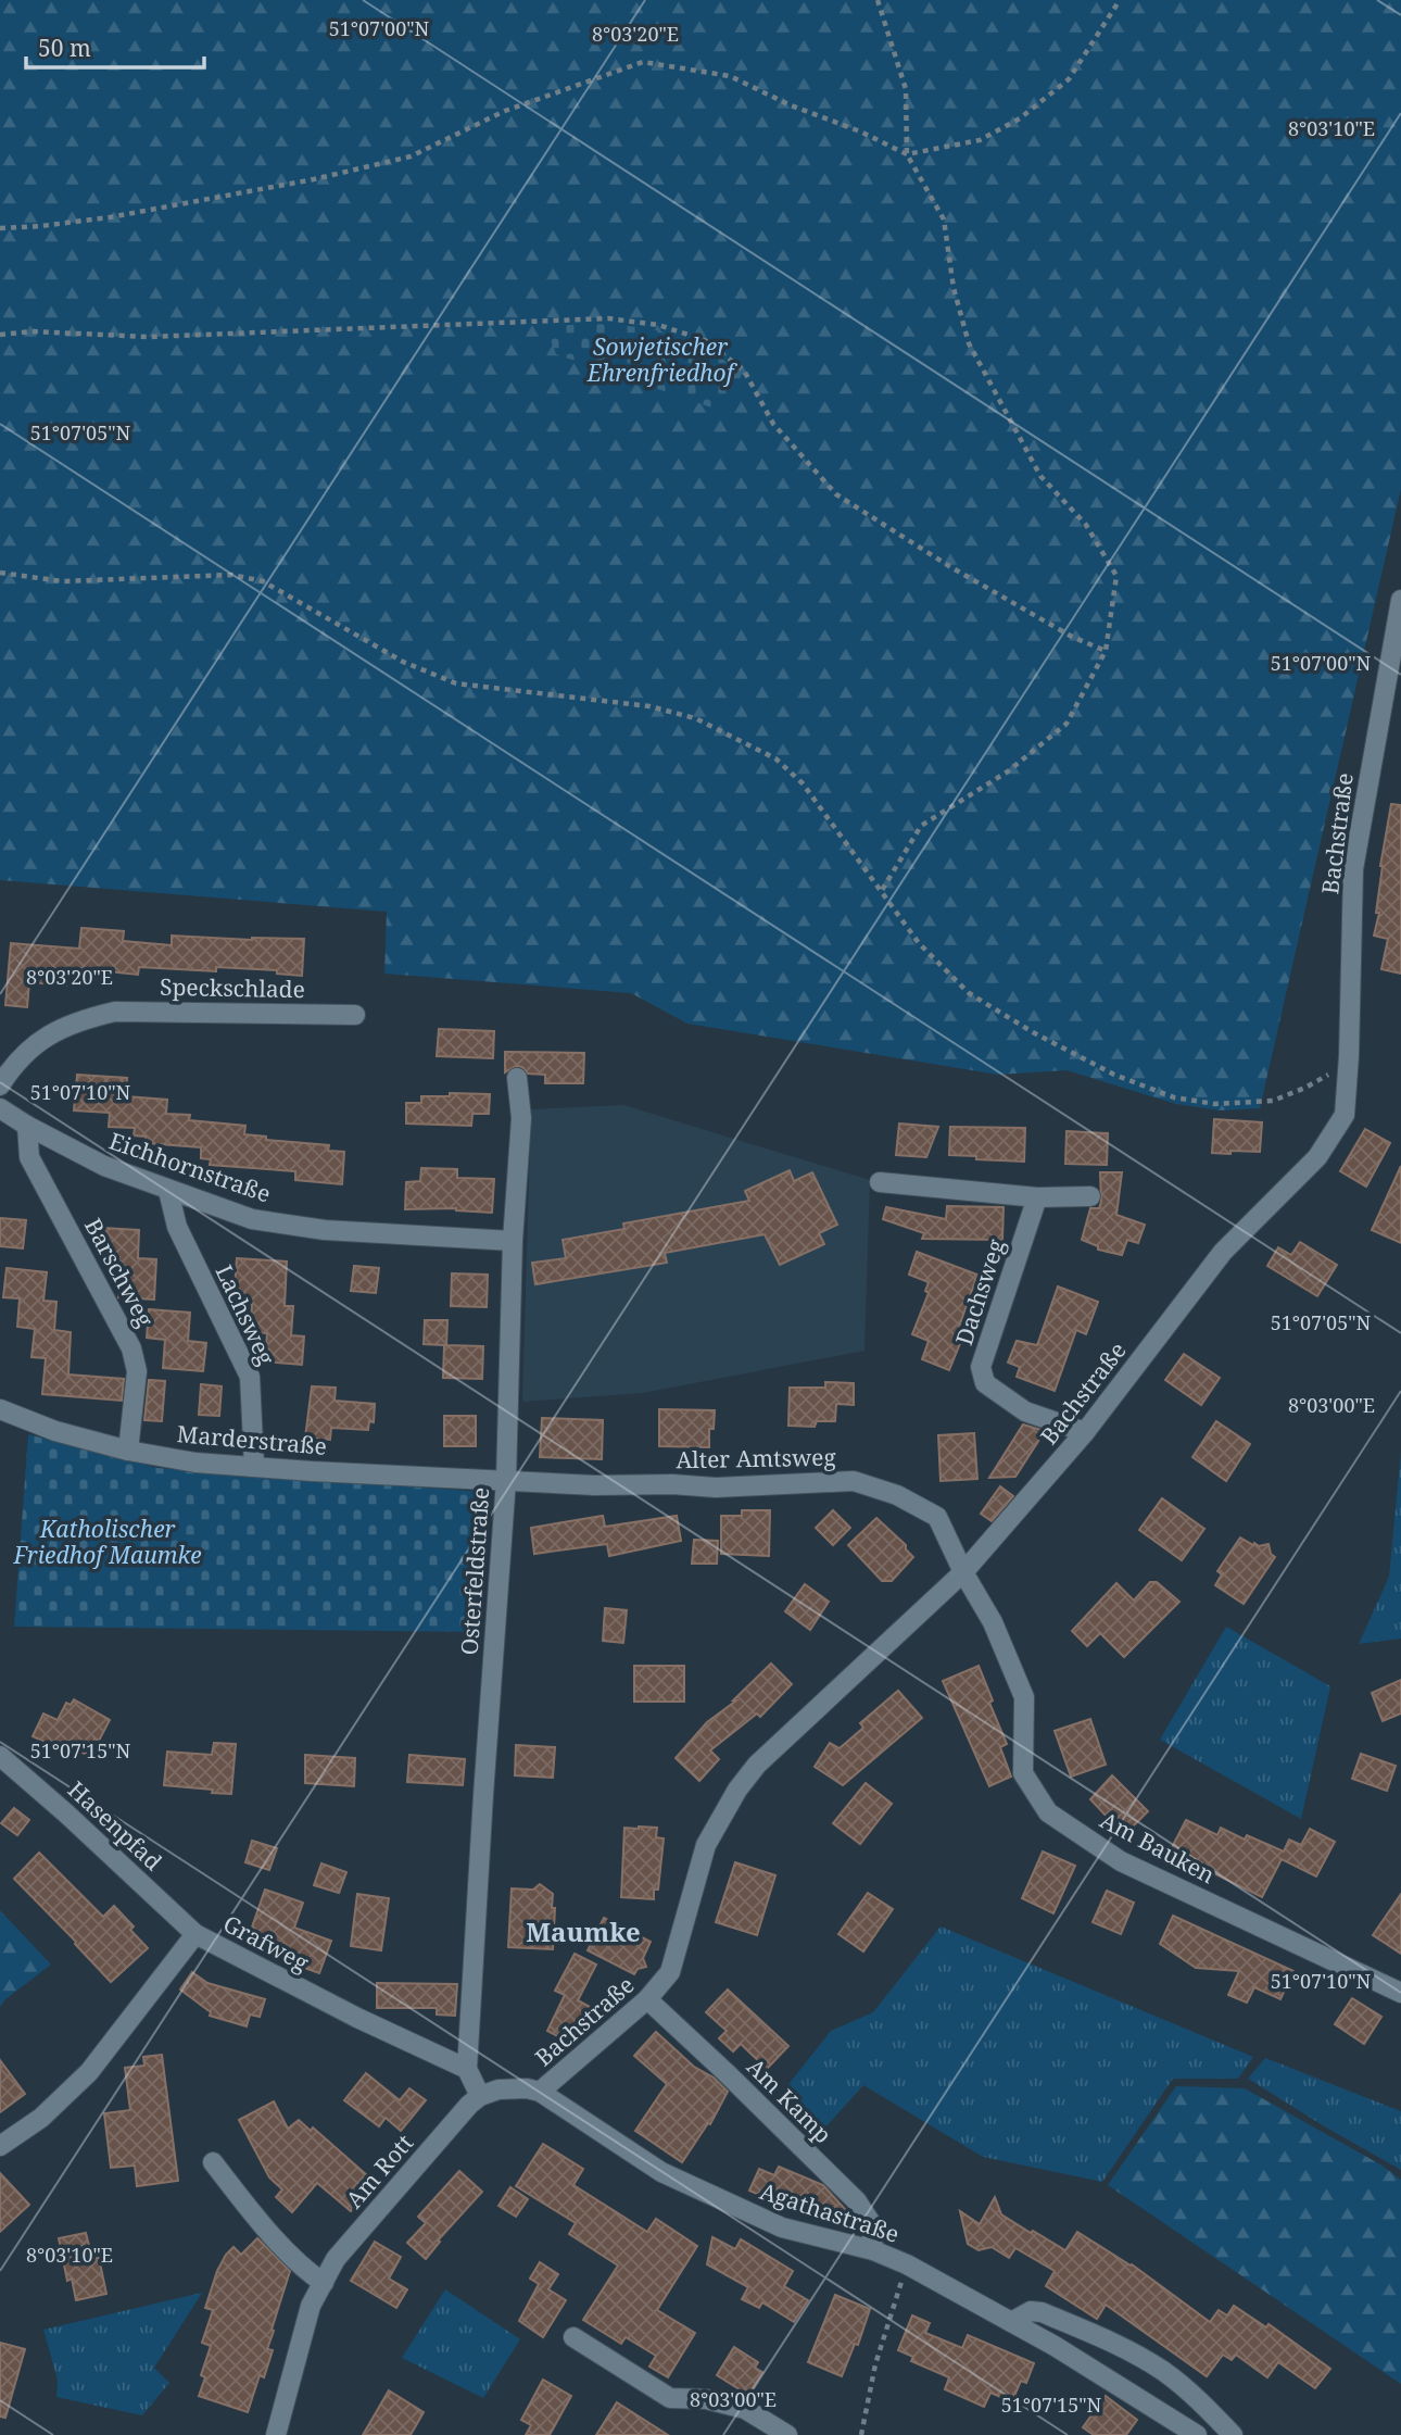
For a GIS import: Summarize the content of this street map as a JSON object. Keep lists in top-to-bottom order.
{
  "streets": {
    "street": [
      "Bachstraße",
      "Speckschlade",
      "Eichhornstraße",
      "Barschweg",
      "Dachsweg",
      "Lachsweg",
      "Marderstraße",
      "Alter Amtsweg",
      "Osterfeldstraße",
      "Hasenpfad",
      "Am Bauken",
      "Grafweg",
      "Am Kamp",
      "Am Rott",
      "Agathastraße"
    ]
  },
  "crossings": [
    ["Bachstraße", "Dachsweg"],
    ["Bachstraße", "Alter Amtsweg"],
    ["Bachstraße", "Am Bauken"],
    ["Bachstraße", "Am Kamp"],
    ["Bachstraße", "Agathastraße"],
    ["Eichhornstraße", "Barschweg"],
    ["Eichhornstraße", "Lachsweg"],
    ["Eichhornstraße", "Osterfeldstraße"],
    ["Barschweg", "Marderstraße"],
    ["Lachsweg", "Marderstraße"],
    ["Marderstraße", "Alter Amtsweg"],
    ["Marderstraße", "Osterfeldstraße"],
    ["Alter Amtsweg", "Osterfeldstraße"],
    ["Alter Amtsweg", "Am Bauken"],
    ["Osterfeldstraße", "Grafweg"],
    ["Hasenpfad", "Grafweg"],
    ["Am Kamp", "Agathastraße"]
  ],
  "districts": ["Maumke"],
  "parks": ["Sowjetischer Ehrenfriedhof", "Katholischer Friedhof Maumke"],
  "scale_bar": "50 m",
  "coordinates": [
    "51°07'00\"N",
    "8°03'20\"E",
    "8°03'10\"E",
    "51°07'05\"N",
    "51°07'10\"N",
    "8°03'00\"E",
    "51°07'15\"N"
  ]
}
